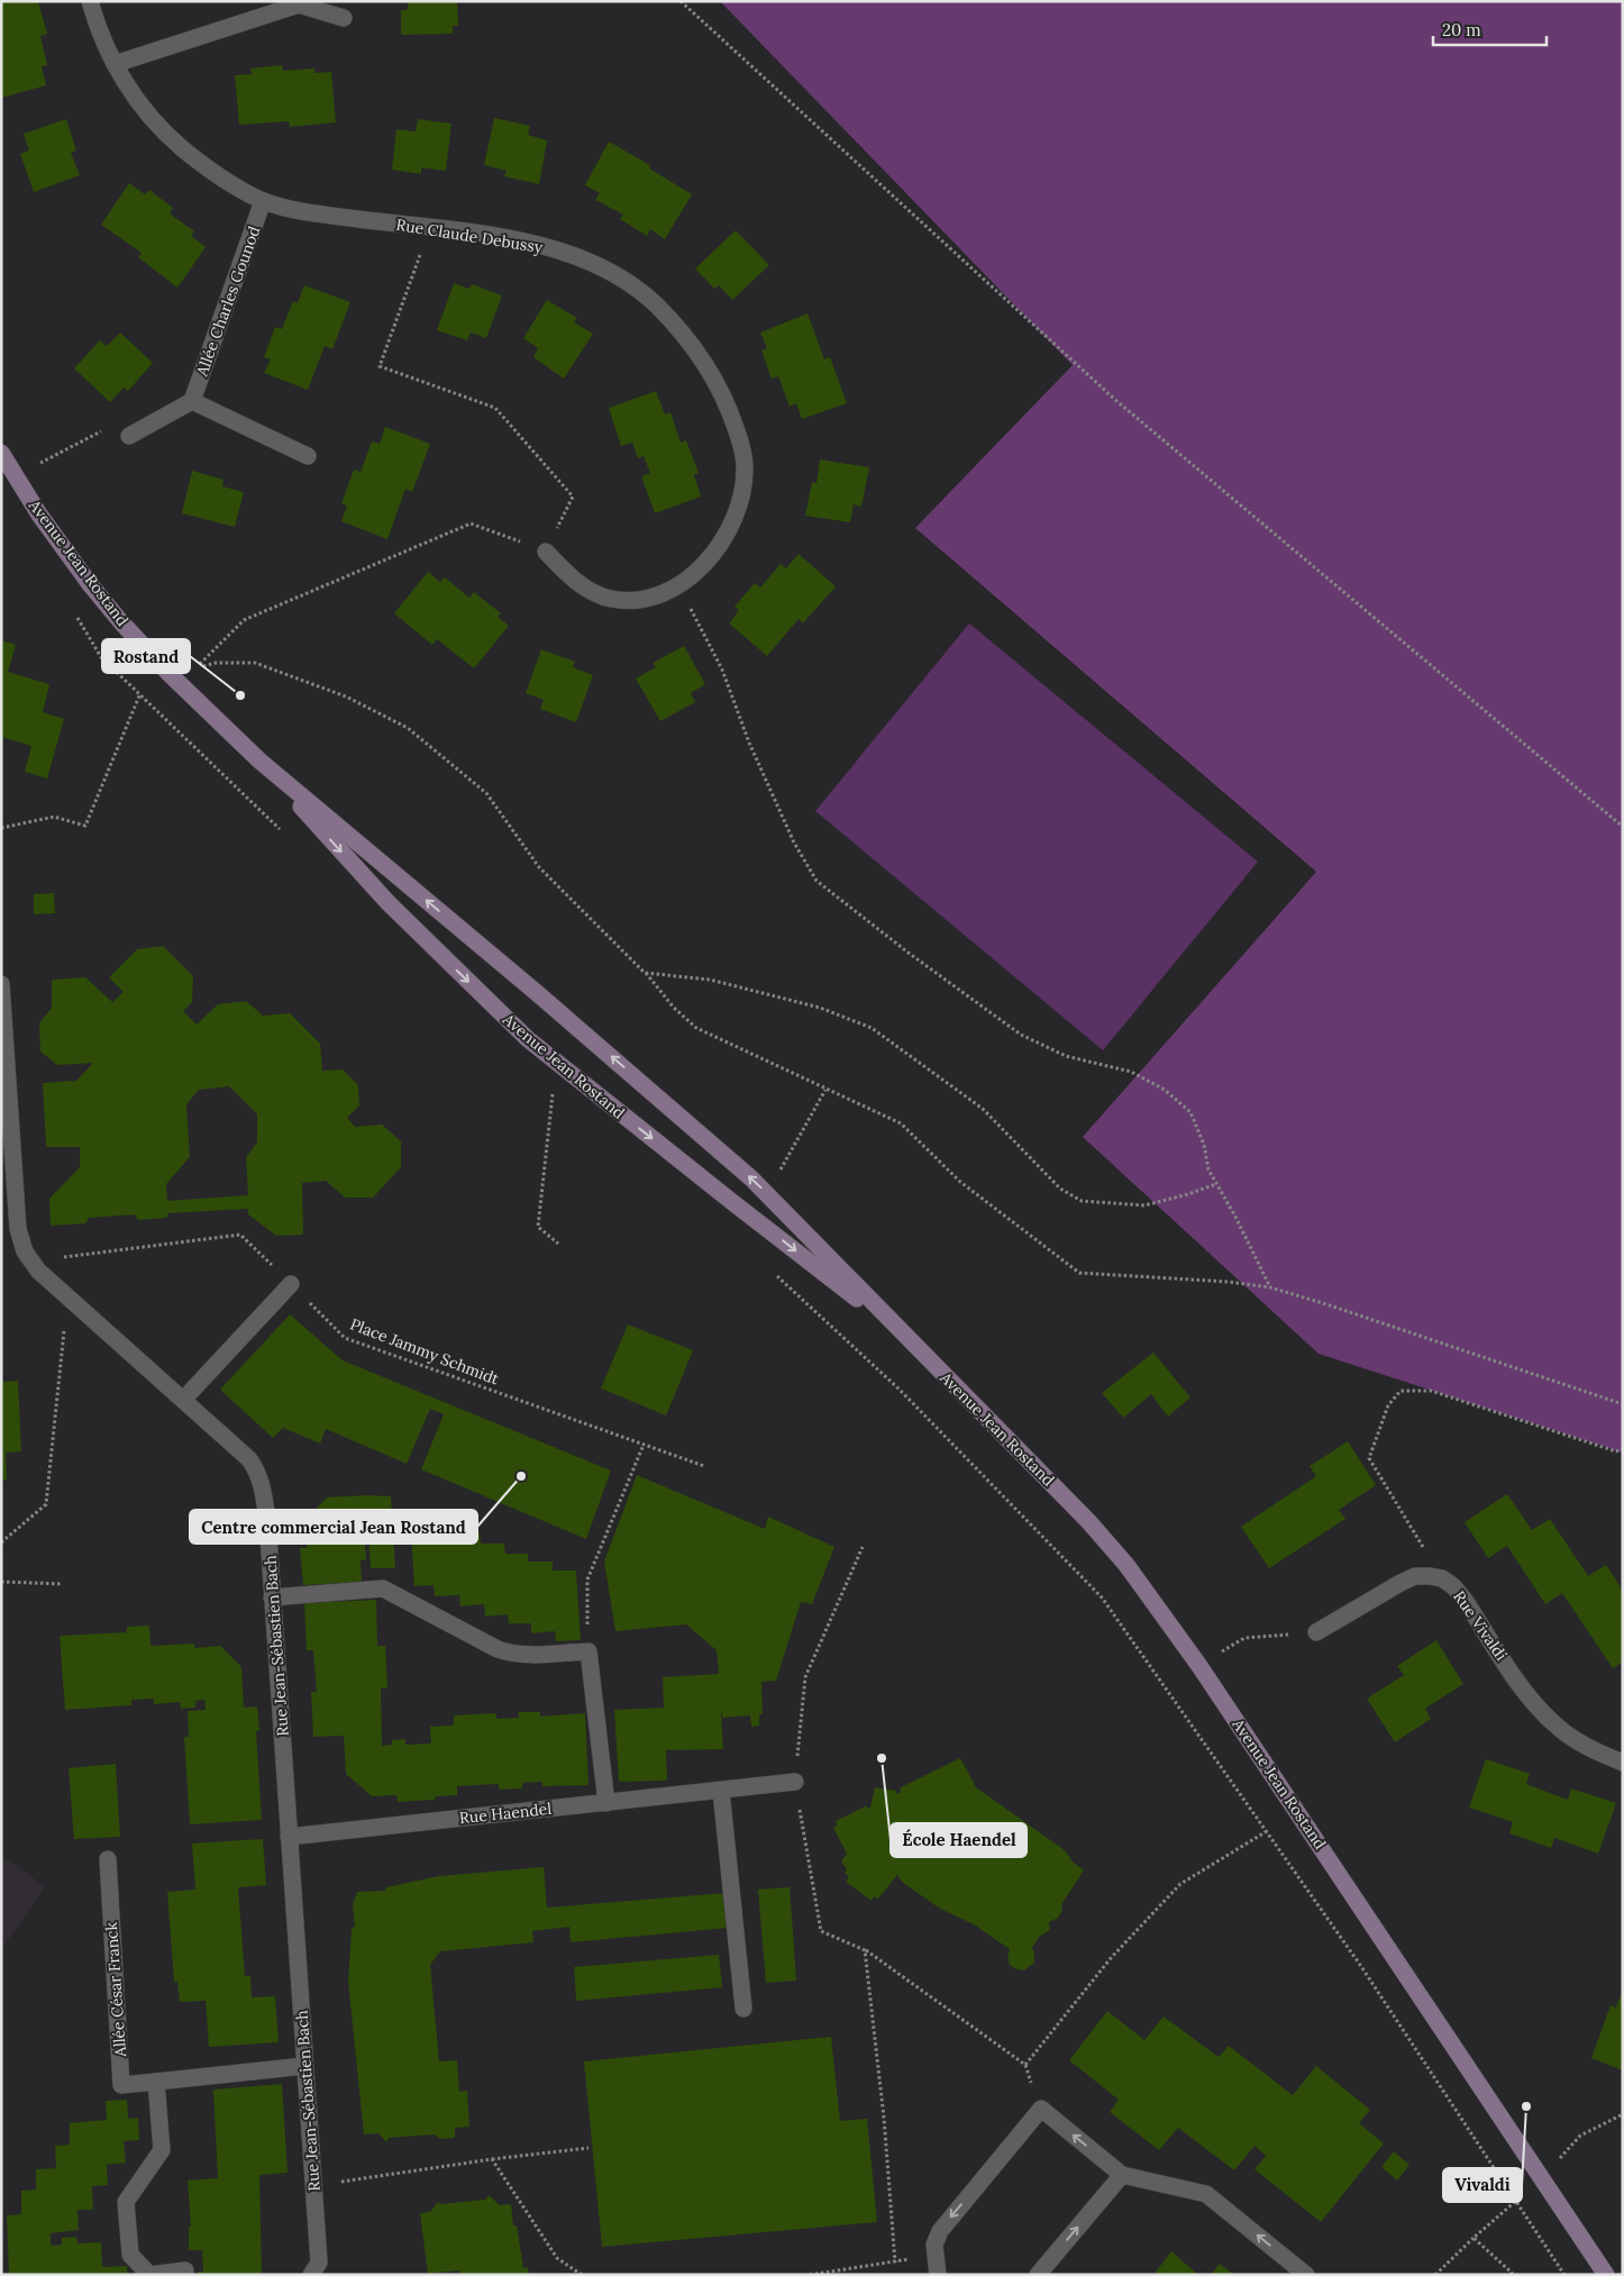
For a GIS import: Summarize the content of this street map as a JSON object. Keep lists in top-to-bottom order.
{
  "streets": {
    "street": [
      "Rue Claude Debussy",
      "Allée Charles Gounod",
      "Avenue Jean Rostand",
      "Rue Vivaldi",
      "Rue Jean-Sébastien Bach",
      "Rue Haendel",
      "Allée César Franck"
    ],
    "path": ["Place Jammy Schmidt"]
  },
  "crossings": [
    ["Rue Claude Debussy", "Allée Charles Gounod"],
    ["Place Jammy Schmidt", "Rue Jean-Sébastien Bach"],
    ["Rue Jean-Sébastien Bach", "Rue Haendel"],
    ["Rue Jean-Sébastien Bach", "Allée César Franck"]
  ],
  "places": [
    "Rostand",
    "Centre commercial Jean Rostand",
    "École Haendel",
    "Vivaldi"
  ],
  "scale_bar": "20 m"
}
